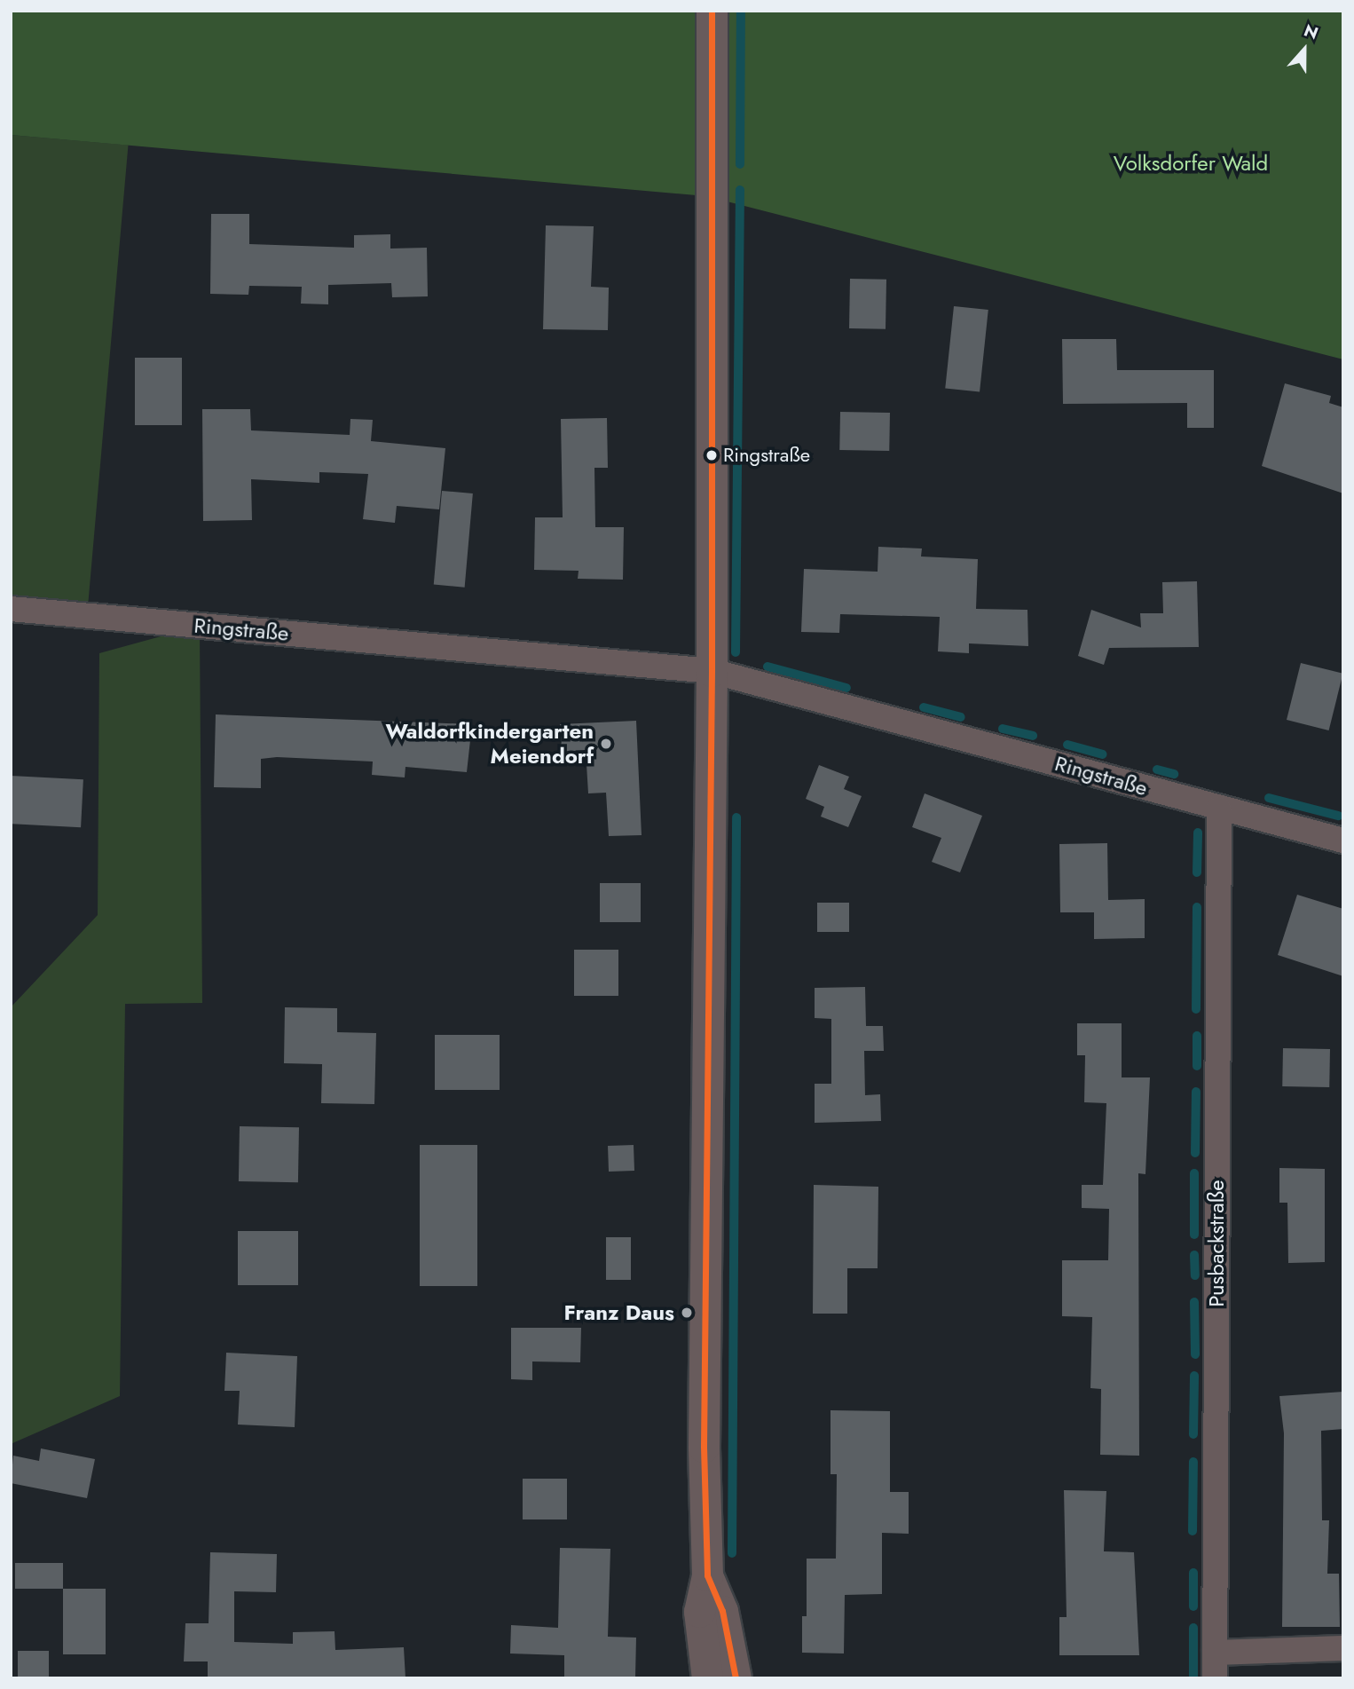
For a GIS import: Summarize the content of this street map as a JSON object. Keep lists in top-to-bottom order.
{
  "streets": {
    "street": ["Ringstraße", "Pusbackstraße"]
  },
  "crossings": [
    ["Ringstraße", "Pusbackstraße"]
  ],
  "parks": ["Volksdorfer Wald"],
  "places": ["Ringstraße", "Waldorfkindergarten Meiendorf", "Franz Daus"],
  "north": "top"
}
